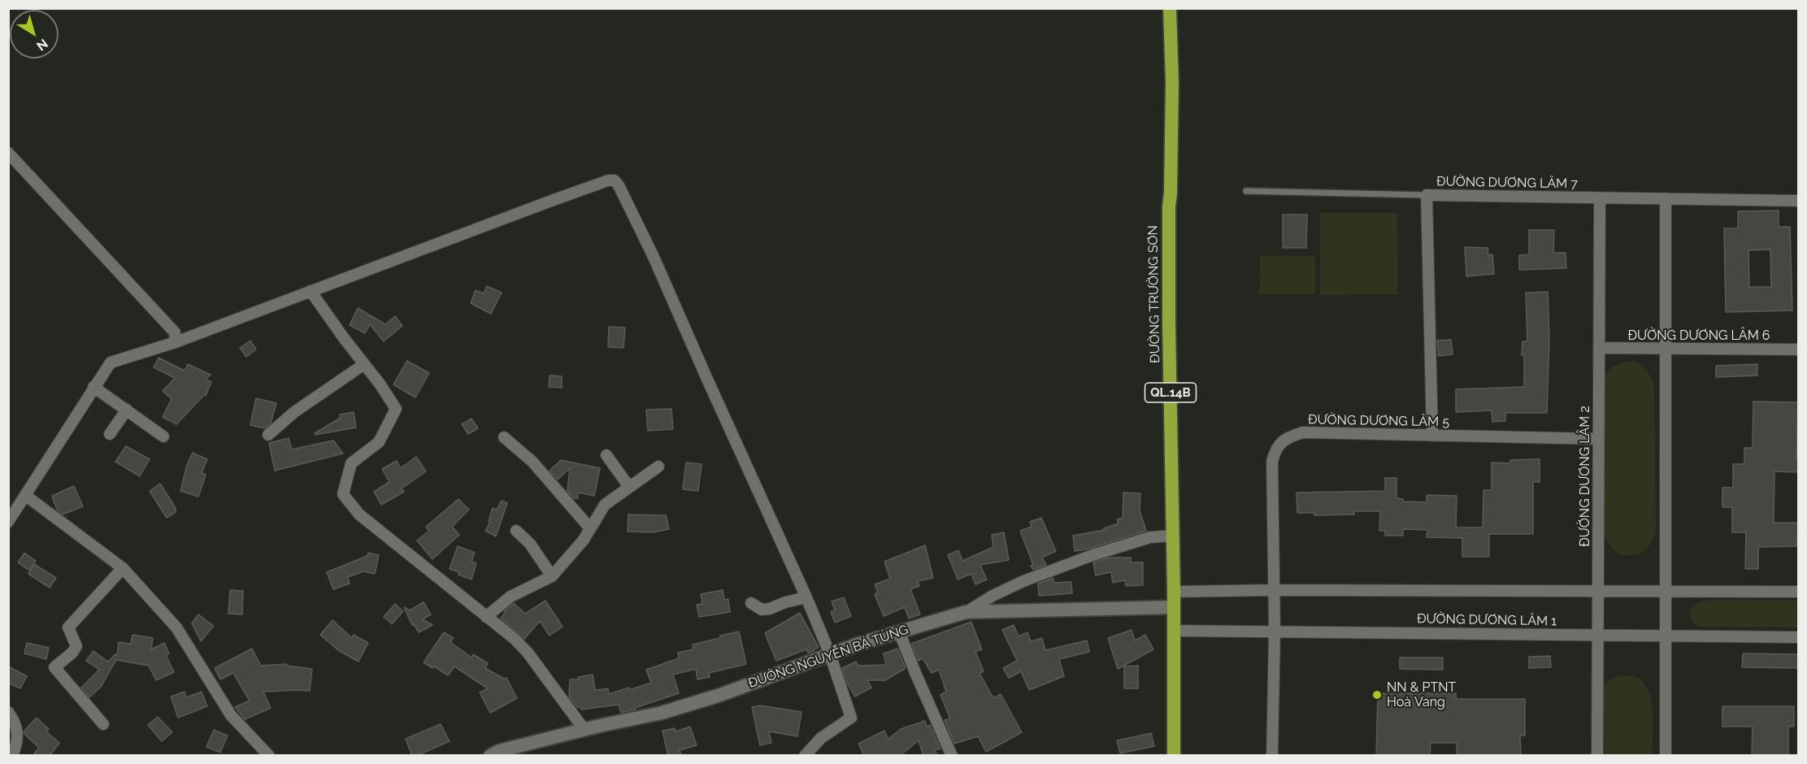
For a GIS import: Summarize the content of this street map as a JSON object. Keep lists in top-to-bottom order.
{
  "streets": {
    "highway": ["ĐƯỜNG TRƯỜNG SƠN", "QL.14B"],
    "main road": ["ĐƯỜNG NGUYỄN BÁ TÙNG"],
    "street": [
      "ĐƯỜNG DƯƠNG LÂM 7",
      "ĐƯỜNG DƯƠNG LÂM 6",
      "ĐƯỜNG DƯƠNG LÂM 5",
      "ĐƯỜNG DƯƠNG LÂM 2",
      "ĐƯỜNG DƯƠNG LÂM 1"
    ]
  },
  "crossings": [
    ["ĐƯỜNG DƯƠNG LÂM 7", "ĐƯỜNG DƯƠNG LÂM 5"],
    ["ĐƯỜNG DƯƠNG LÂM 7", "ĐƯỜNG DƯƠNG LÂM 2"],
    ["ĐƯỜNG TRƯỜNG SƠN", "ĐƯỜNG DƯƠNG LÂM 1"],
    ["ĐƯỜNG TRƯỜNG SƠN", "ĐƯỜNG NGUYỄN BÁ TÙNG"],
    ["ĐƯỜNG DƯƠNG LÂM 6", "ĐƯỜNG DƯƠNG LÂM 2"],
    ["ĐƯỜNG DƯƠNG LÂM 5", "ĐƯỜNG DƯƠNG LÂM 2"],
    ["ĐƯỜNG DƯƠNG LÂM 5", "ĐƯỜNG DƯƠNG LÂM 1"],
    ["ĐƯỜNG DƯƠNG LÂM 2", "ĐƯỜNG DƯƠNG LÂM 1"]
  ],
  "places": ["NN & PTNT Hoà Vang"],
  "north": "bottom right"
}
